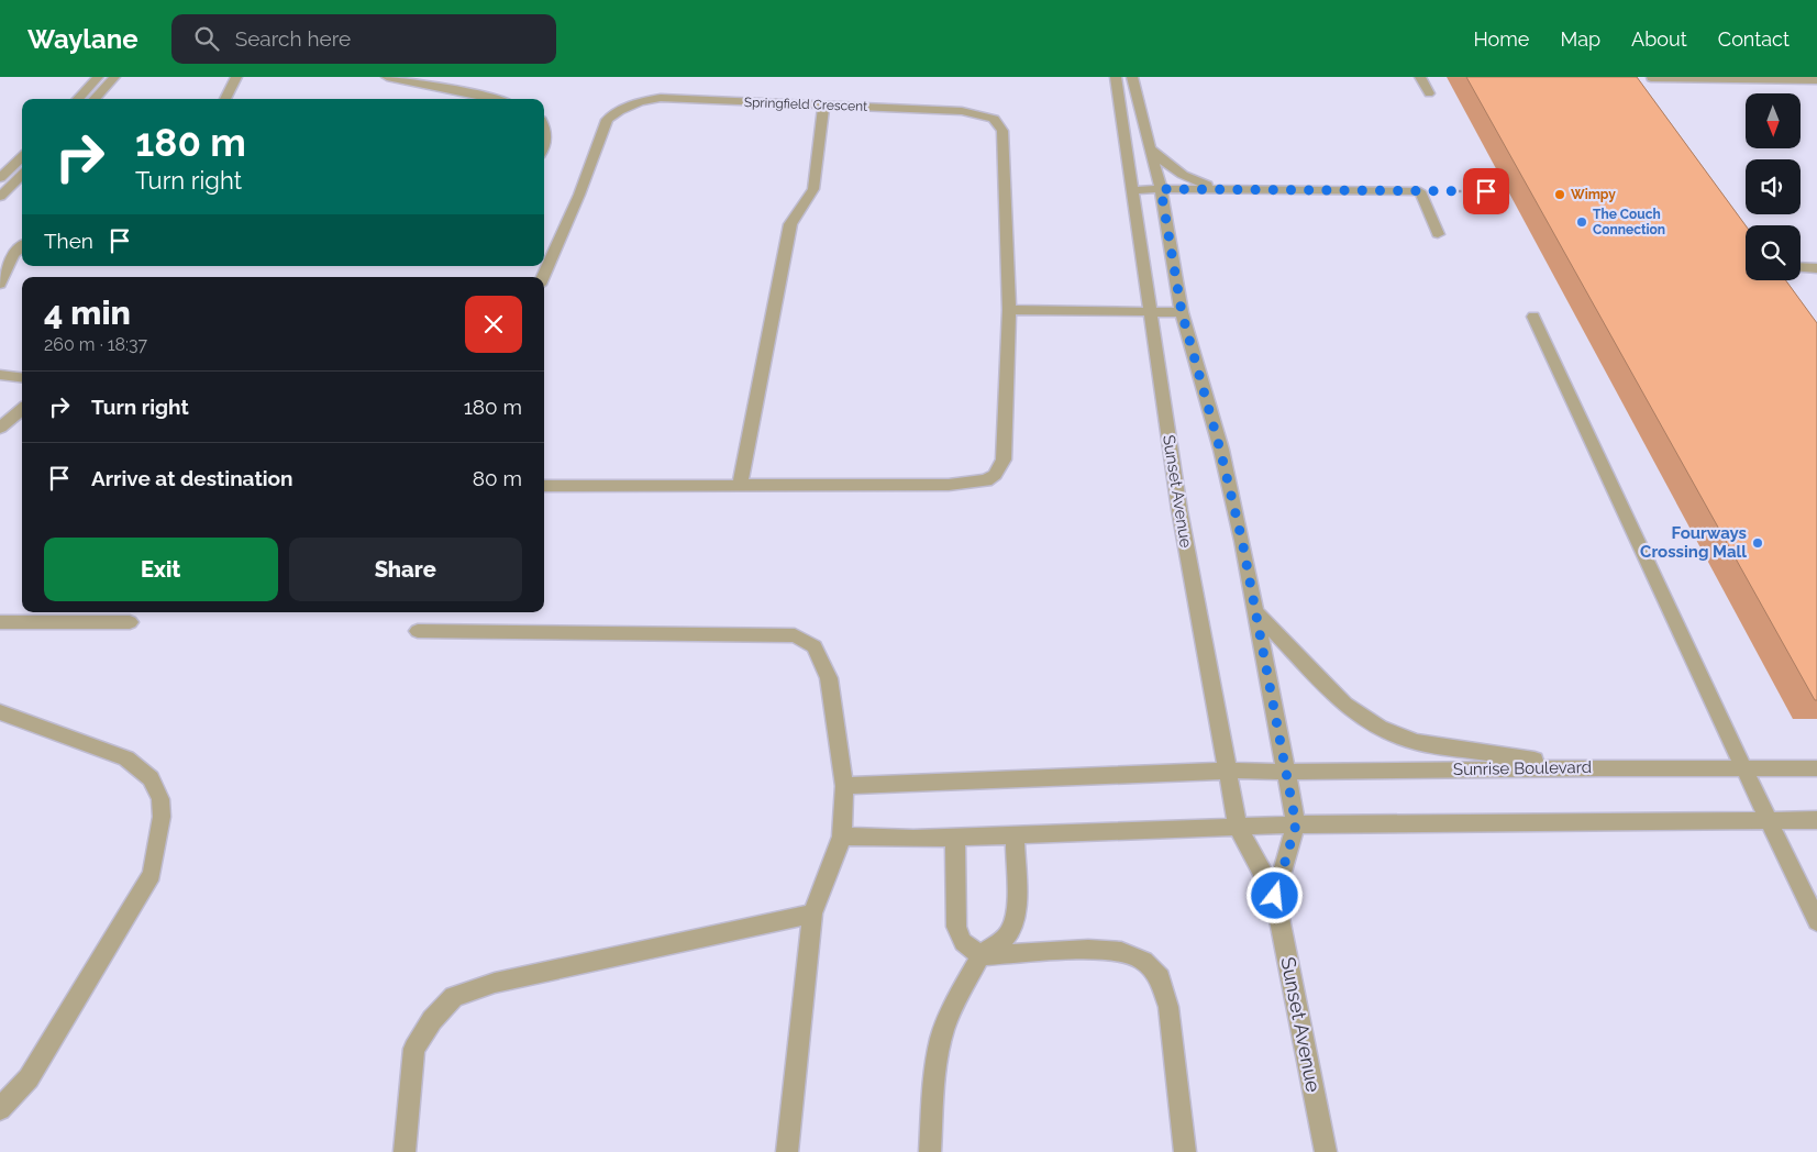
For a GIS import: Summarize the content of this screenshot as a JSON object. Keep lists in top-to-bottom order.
{
  "streets": {
    "street": ["Springfield Crescent", "Sunset Avenue", "Sunrise Boulevard"]
  },
  "crossings": [
    ["Sunset Avenue", "Sunrise Boulevard"]
  ],
  "places": ["Wimpy", "The Couch Connection", "Fourways Crossing Mall"],
  "north": "bottom",
  "page": {
    "header": "Waylane",
    "search": "Search here",
    "nav": [
      "Home",
      "Map",
      "About",
      "Contact"
    ],
    "turn": ["180 m", "Turn right"],
    "then": "Then",
    "heading": ["4 min", "260 m · 18:37"],
    "list": [
      {
        "name": "Turn right",
        "value": "180 m"
      },
      {
        "name": "Arrive at destination",
        "value": "80 m"
      }
    ],
    "buttons": ["Exit", "Share"]
  }
}
